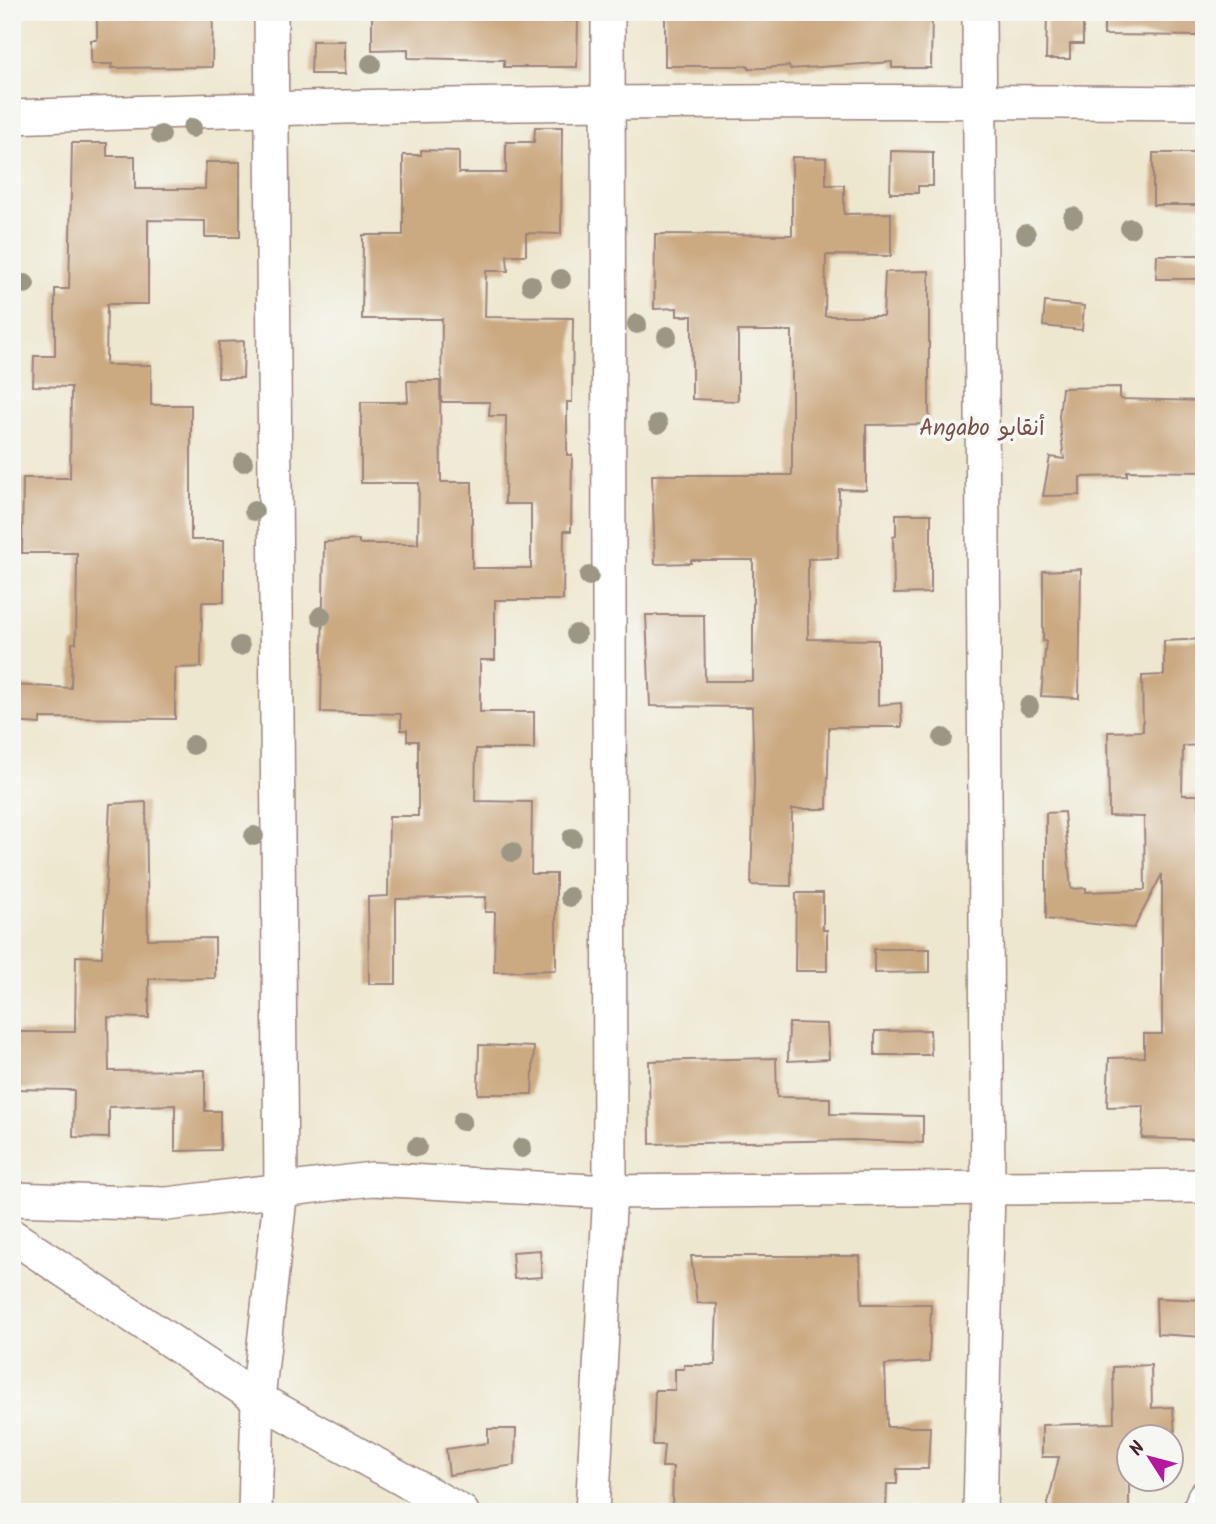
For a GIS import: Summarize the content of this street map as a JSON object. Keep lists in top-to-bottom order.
{
  "districts": ["Angabo أنقابو"],
  "north": "top left"
}
